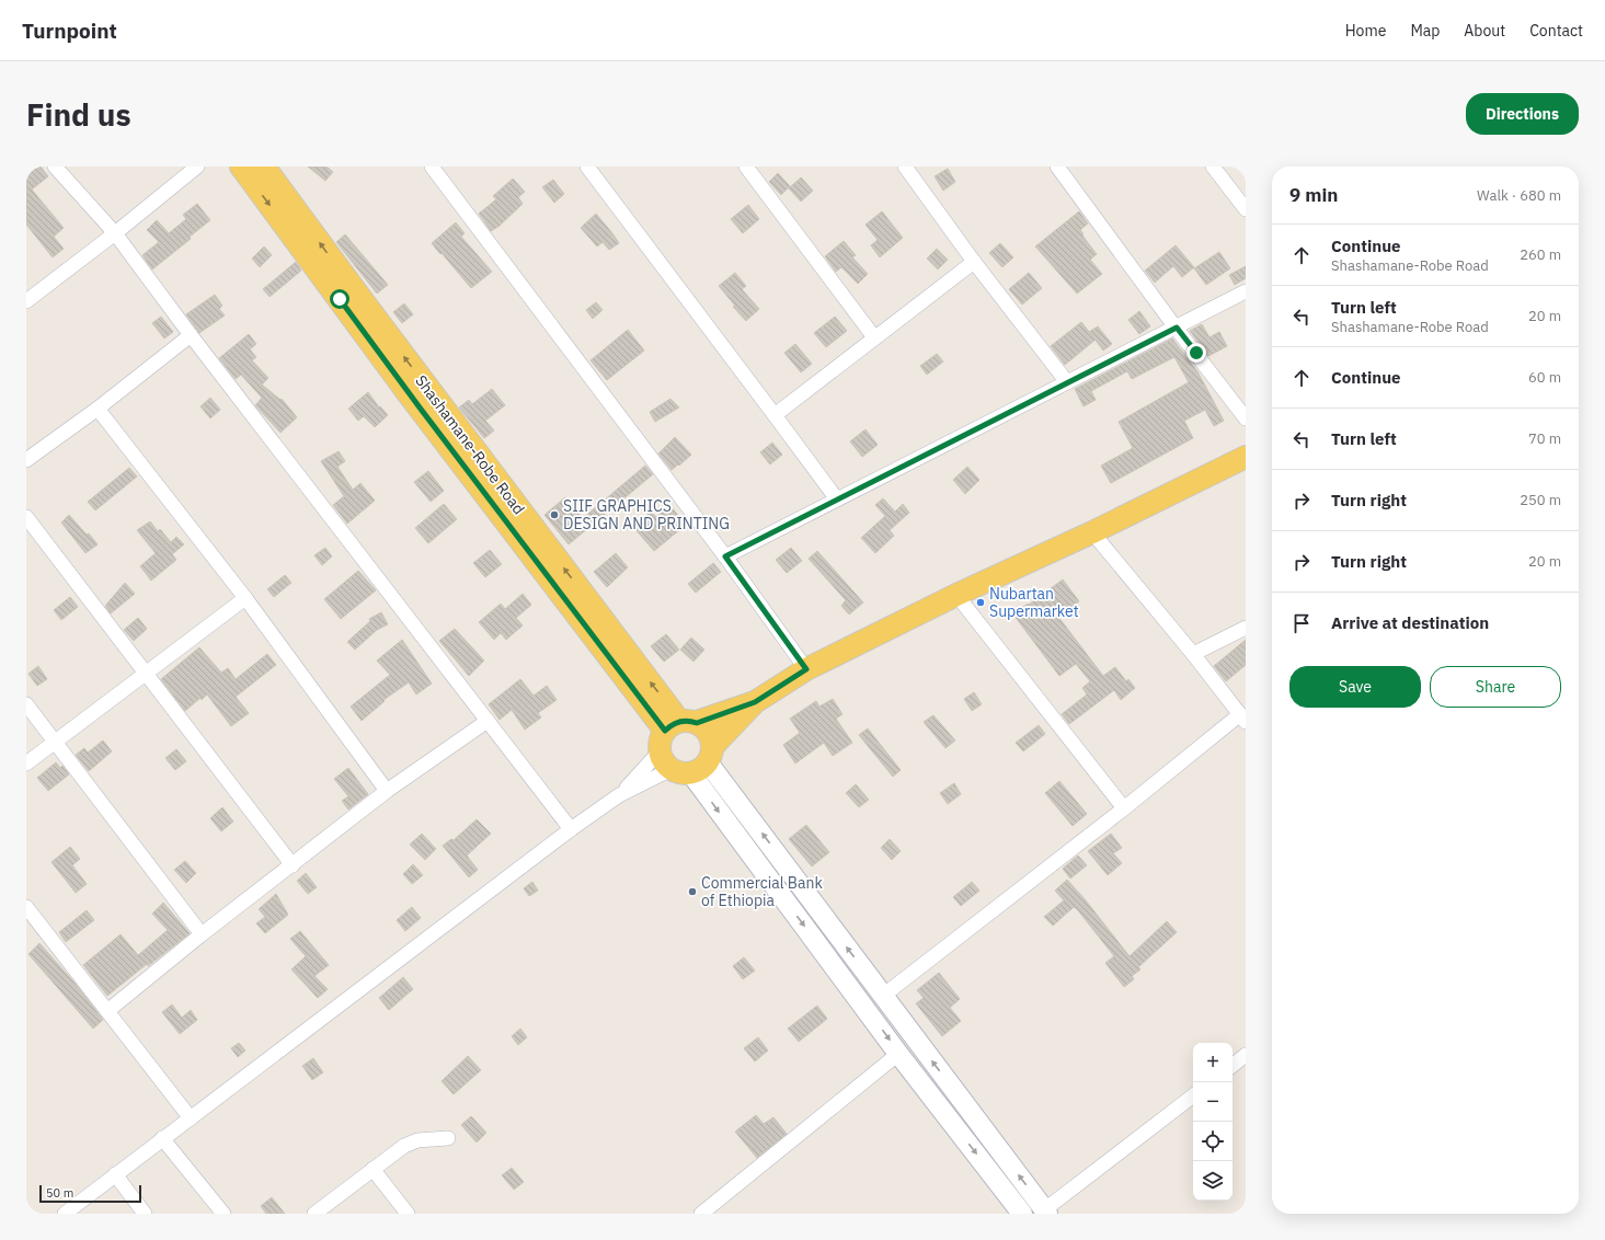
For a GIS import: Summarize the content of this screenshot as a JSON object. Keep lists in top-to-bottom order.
{
  "streets": {
    "main road": ["Shashamane-Robe Road"]
  },
  "places": ["SIIF GRAPHICS DESIGN AND PRINTING", "Nubartan Supermarket", "Commercial Bank of Ethiopia"],
  "scale_bar": "50 m",
  "page": {
    "header": "Turnpoint",
    "nav": [
      "Home",
      "Map",
      "About",
      "Contact"
    ],
    "buttons": [
      "Directions",
      ["Save", "Share"]
    ],
    "title": "Find us",
    "heading": ["9 min", "Walk · 680 m"],
    "list": [
      ["Continue", "Shashamane-Robe Road", "260 m"],
      ["Turn left", "Shashamane-Robe Road", "20 m"],
      ["Continue", "60 m"],
      ["Turn left", "70 m"],
      ["Turn right", "250 m"],
      ["Turn right", "20 m"],
      "Arrive at destination"
    ],
    "map_buttons": ["+", "−"],
    "scale": "50 m"
  }
}
